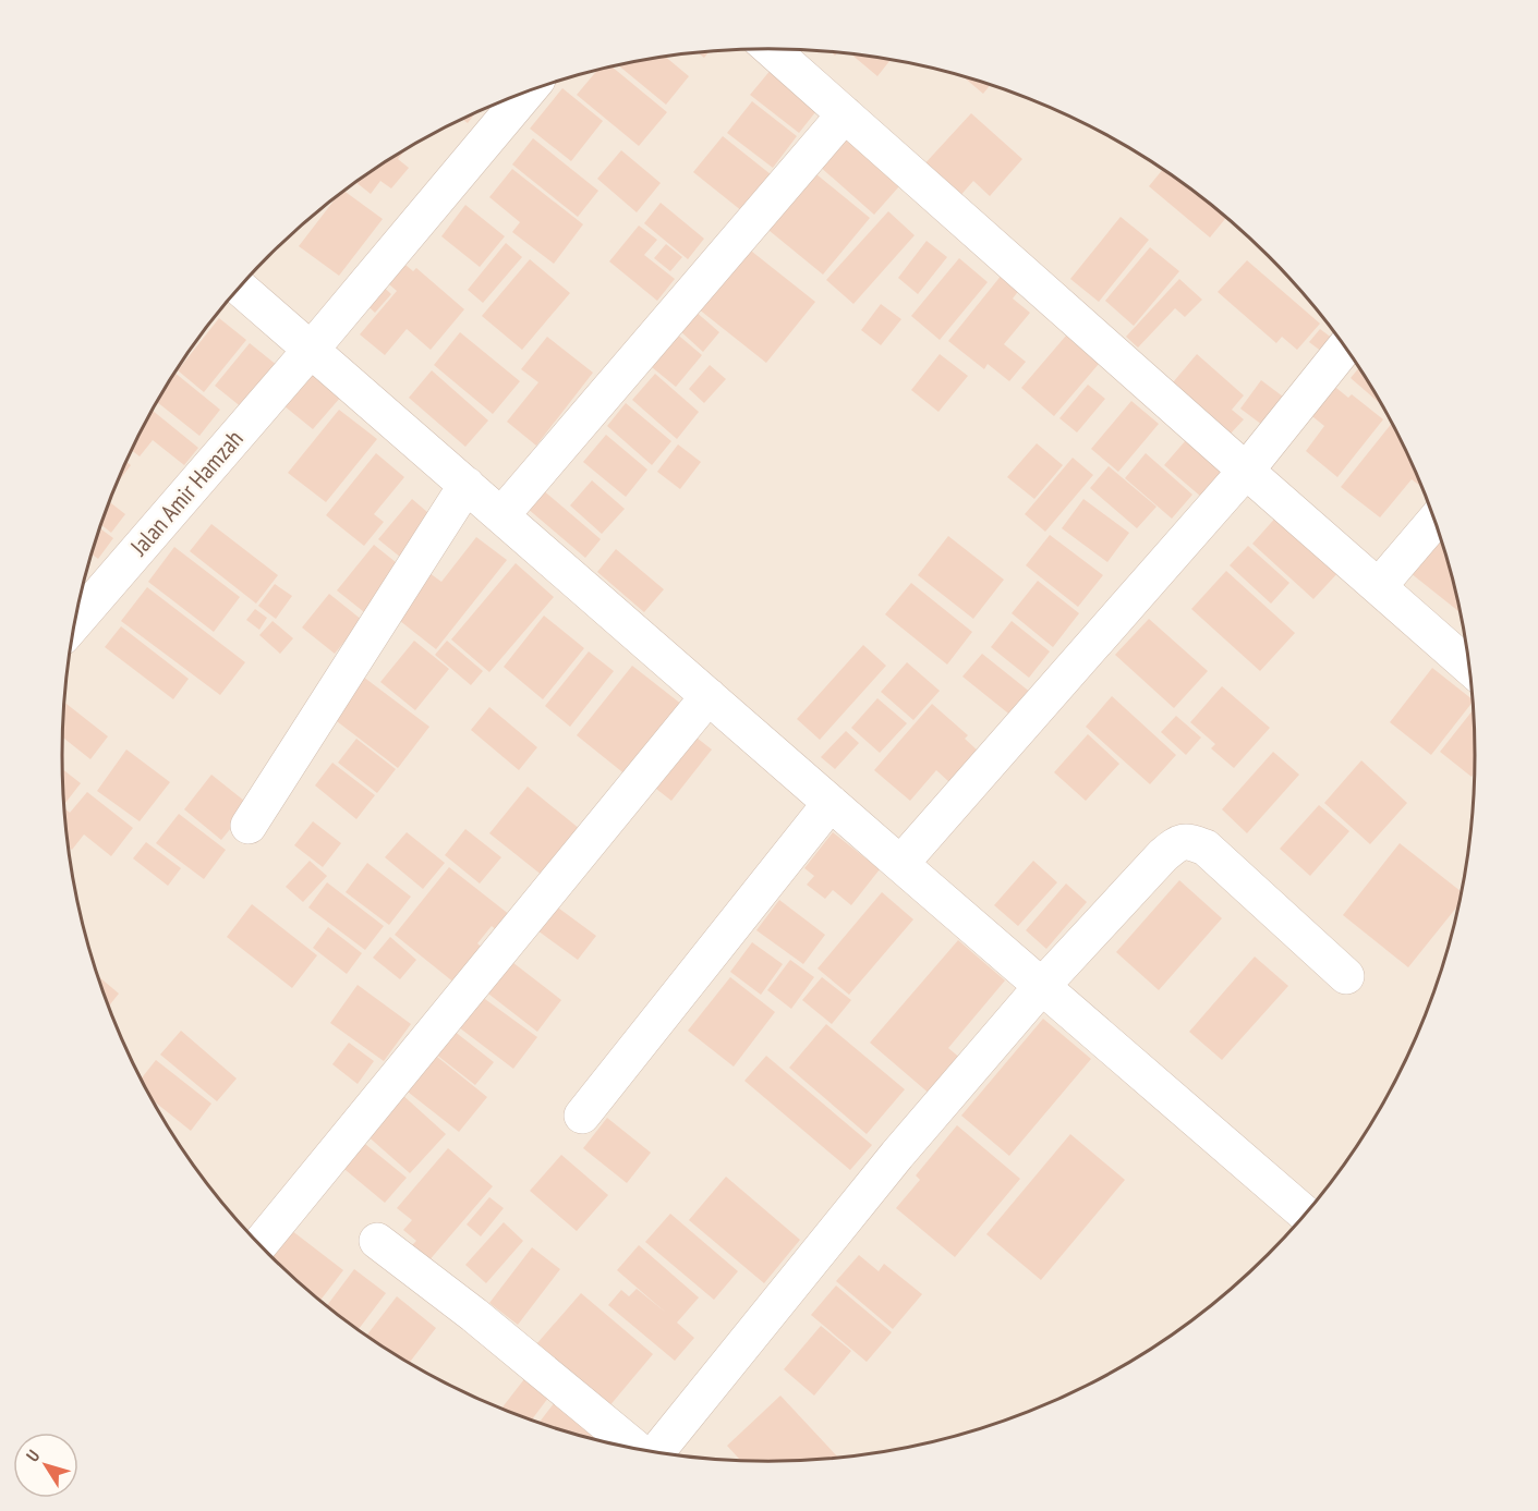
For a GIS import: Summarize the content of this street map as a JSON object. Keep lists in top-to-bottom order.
{
  "streets": {
    "street": ["Jalan Amir Hamzah"]
  },
  "north": "top left"
}
